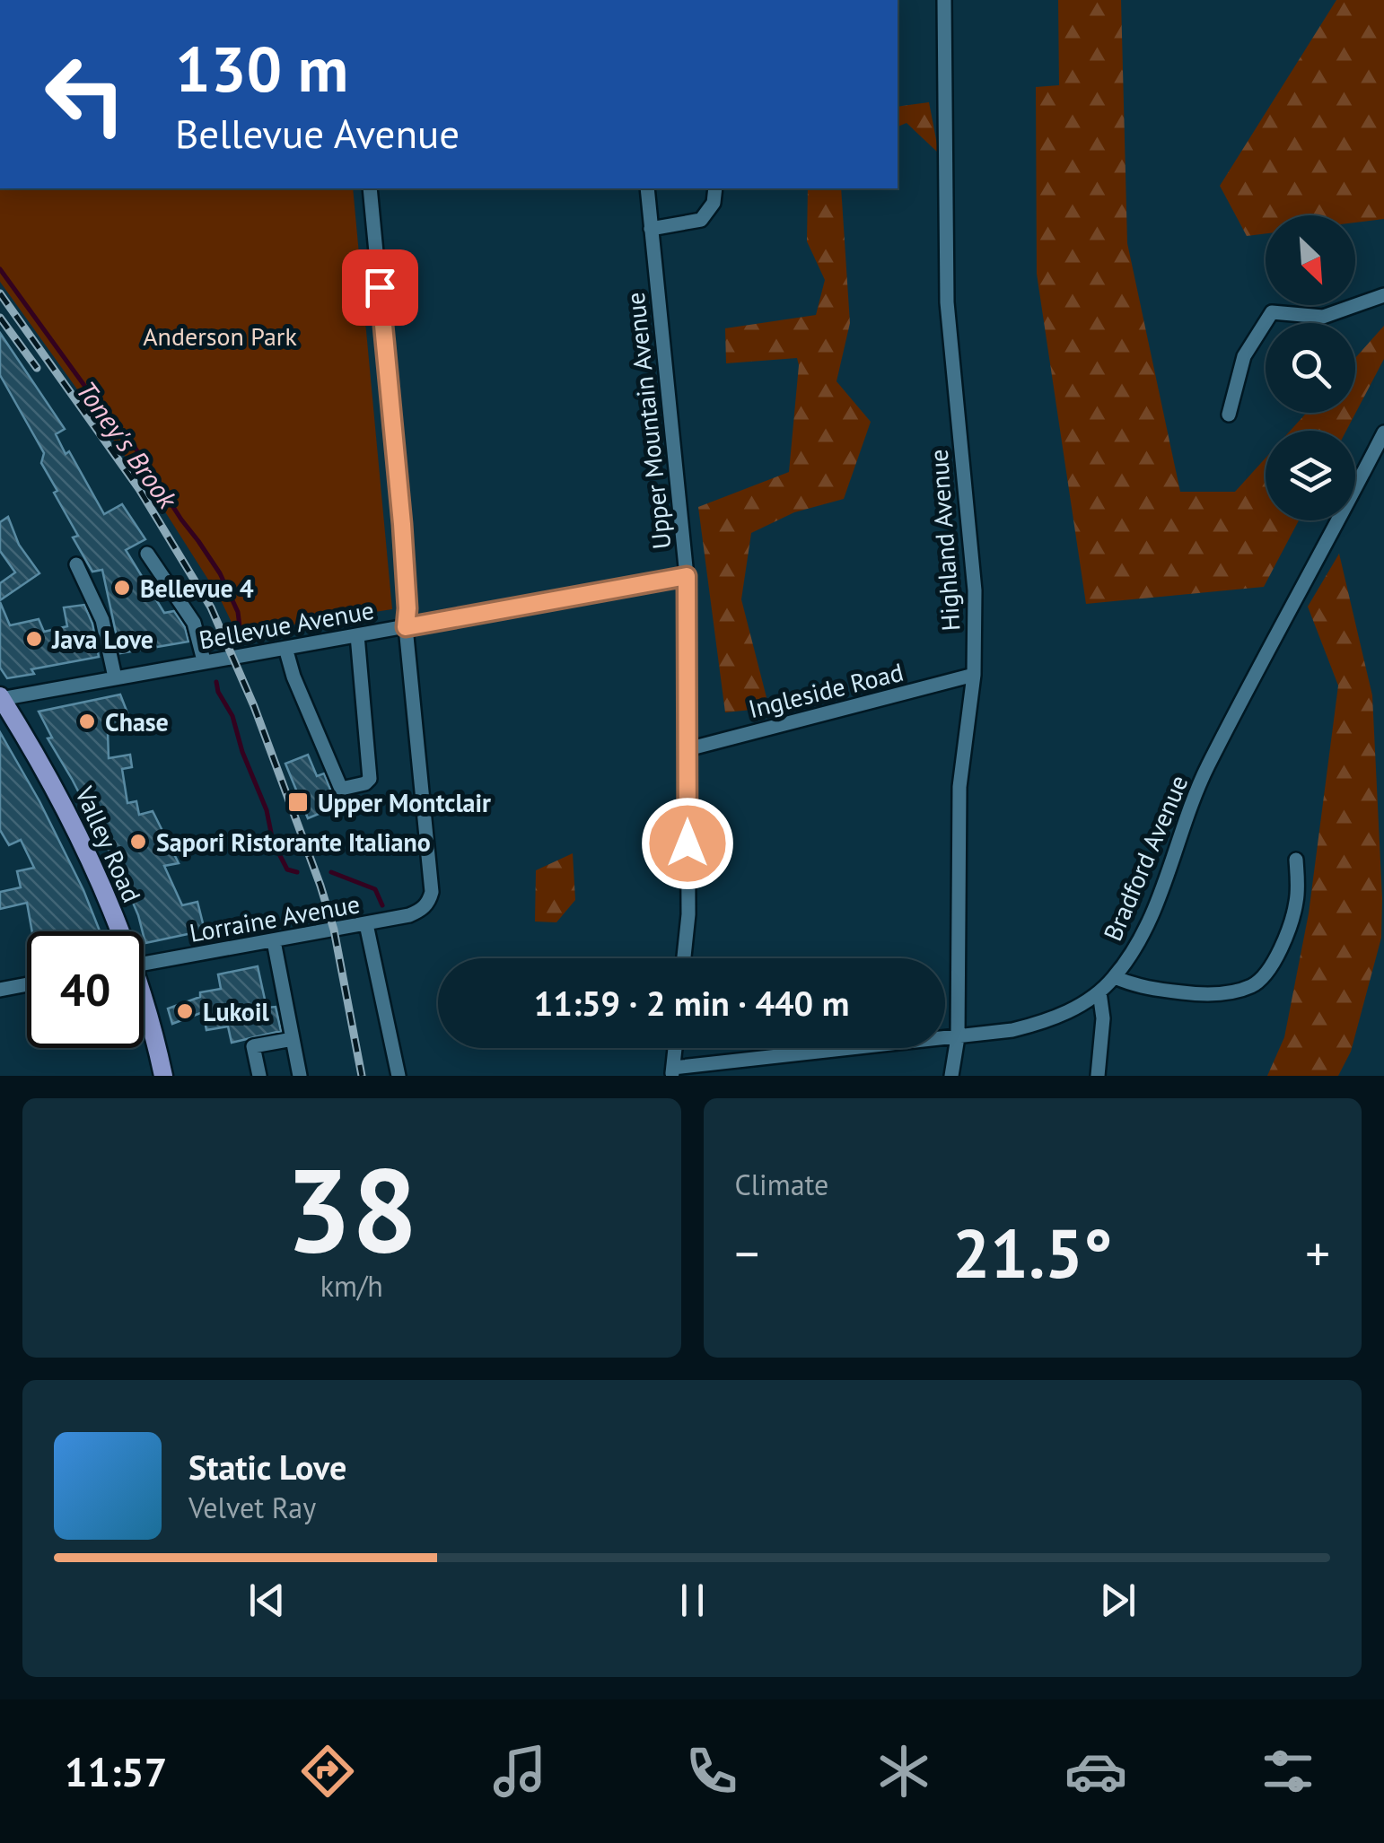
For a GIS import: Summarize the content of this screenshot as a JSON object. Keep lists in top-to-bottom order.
{
  "streets": {
    "main road": ["Valley Road"],
    "street": [
      "Upper Mountain Avenue",
      "Highland Avenue",
      "Bellevue Avenue",
      "Ingleside Road",
      "Bradford Avenue",
      "Lorraine Avenue"
    ]
  },
  "crossings": [
    ["Upper Mountain Avenue", "Bellevue Avenue"],
    ["Upper Mountain Avenue", "Ingleside Road"],
    ["Highland Avenue", "Ingleside Road"],
    ["Highland Avenue", "Bradford Avenue"],
    ["Bellevue Avenue", "Valley Road"],
    ["Bellevue Avenue", "Lorraine Avenue"]
  ],
  "water": ["Toney's Brook"],
  "parks": ["Anderson Park"],
  "places": {
    "other": [
      "Bellevue 4",
      "Java Love",
      "Chase",
      "Sapori Ristorante Italiano",
      "Lukoil"
    ],
    "transit": ["Upper Montclair"]
  },
  "north": "bottom right",
  "page": {
    "turn": ["130 m", "Bellevue Avenue"],
    "limit": "40",
    "trip": "11:59 · 2 min · 440 m",
    "tile": [
      ["38", "km/h"],
      "Climate"
    ],
    "heat": ["−", "21.5°", "+"],
    "song": ["Static Love", "Velvet Ray"],
    "tabs": "11:57"
  }
}
